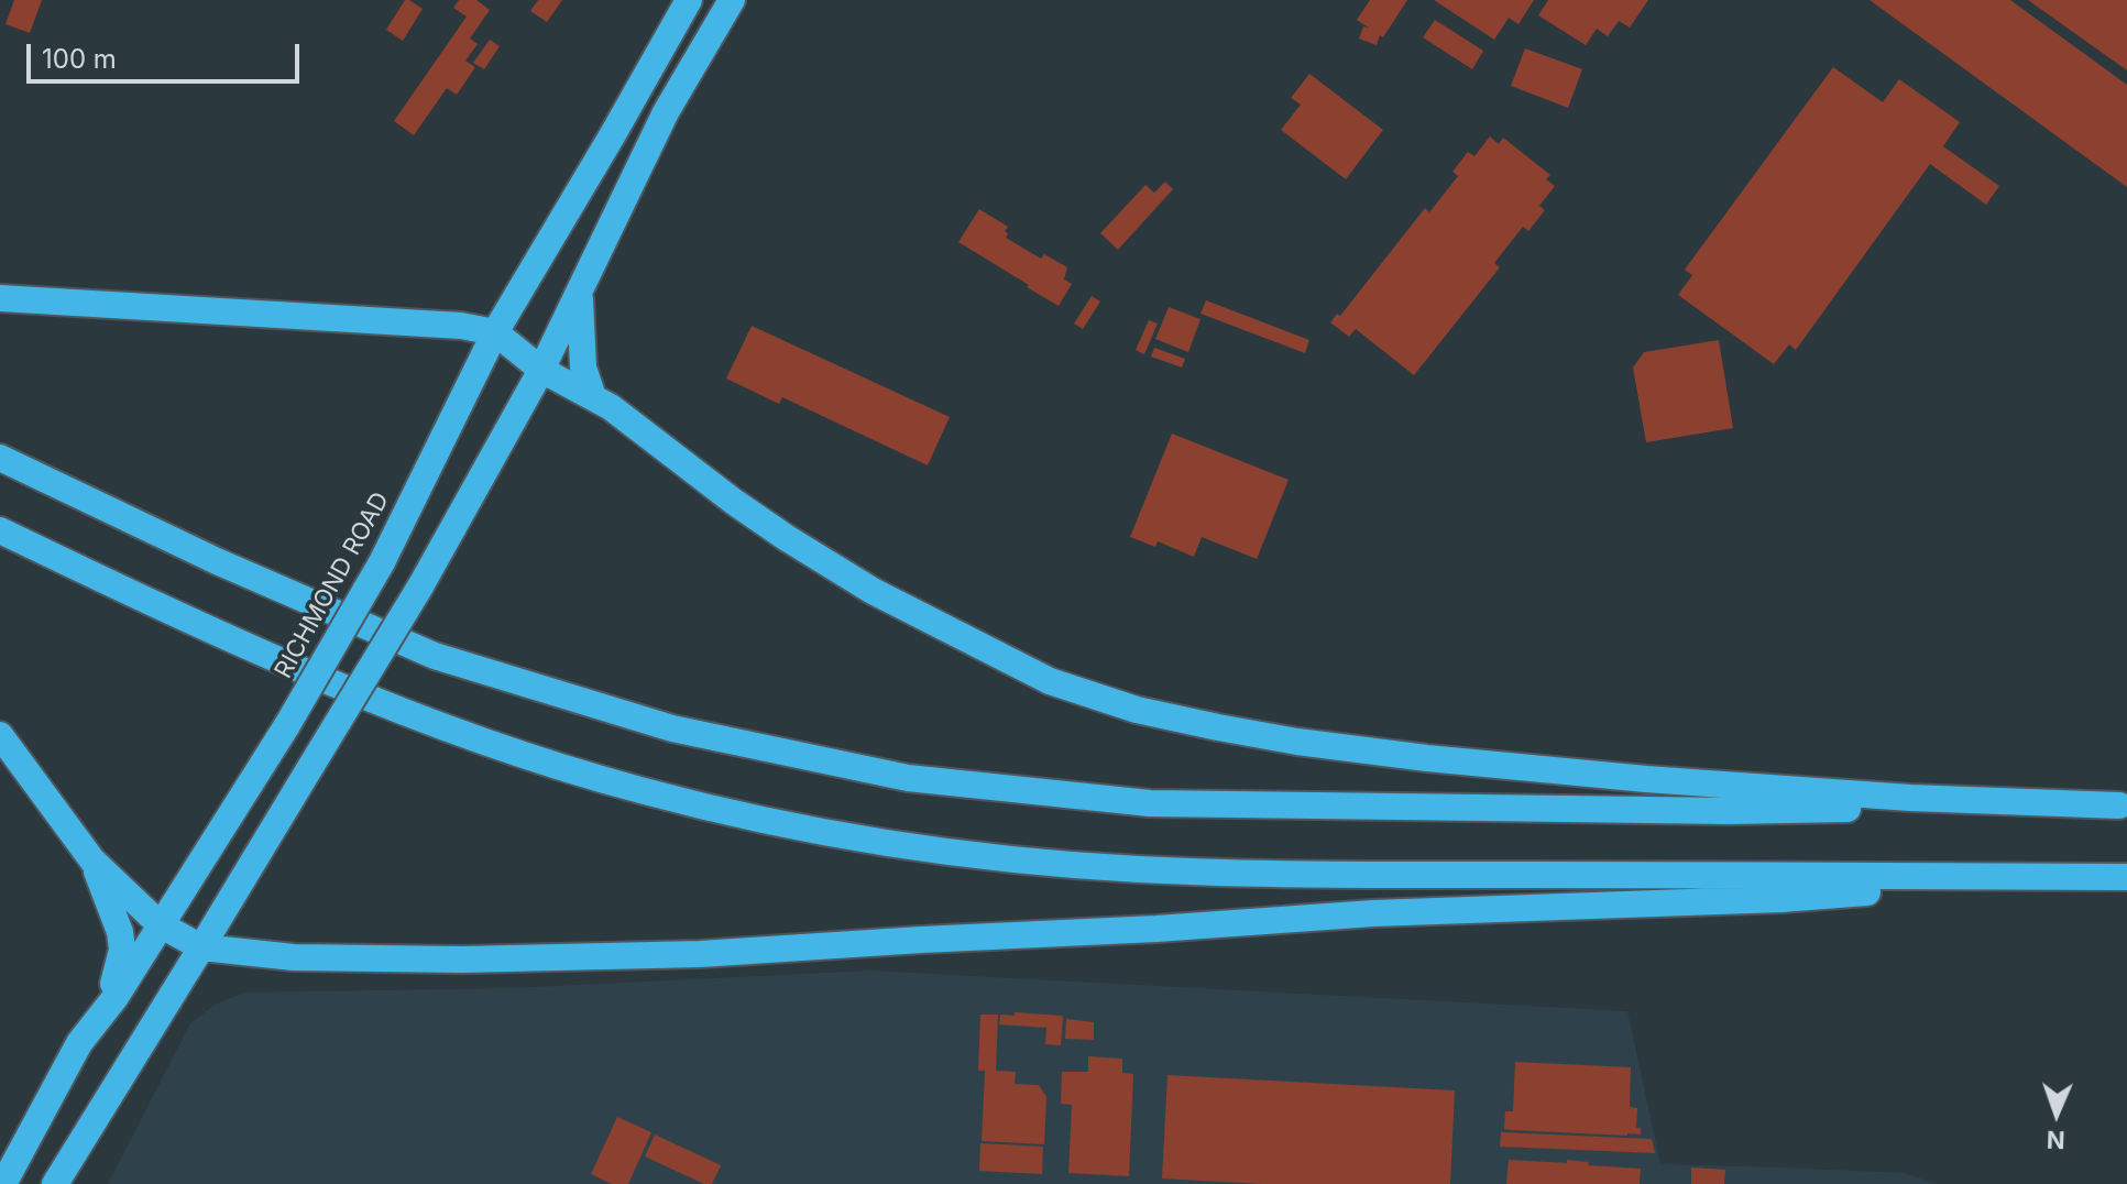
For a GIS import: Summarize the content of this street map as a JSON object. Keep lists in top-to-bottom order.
{
  "streets": {
    "highway": ["RICHMOND ROAD"]
  },
  "scale_bar": "100 m",
  "north": "bottom"
}
